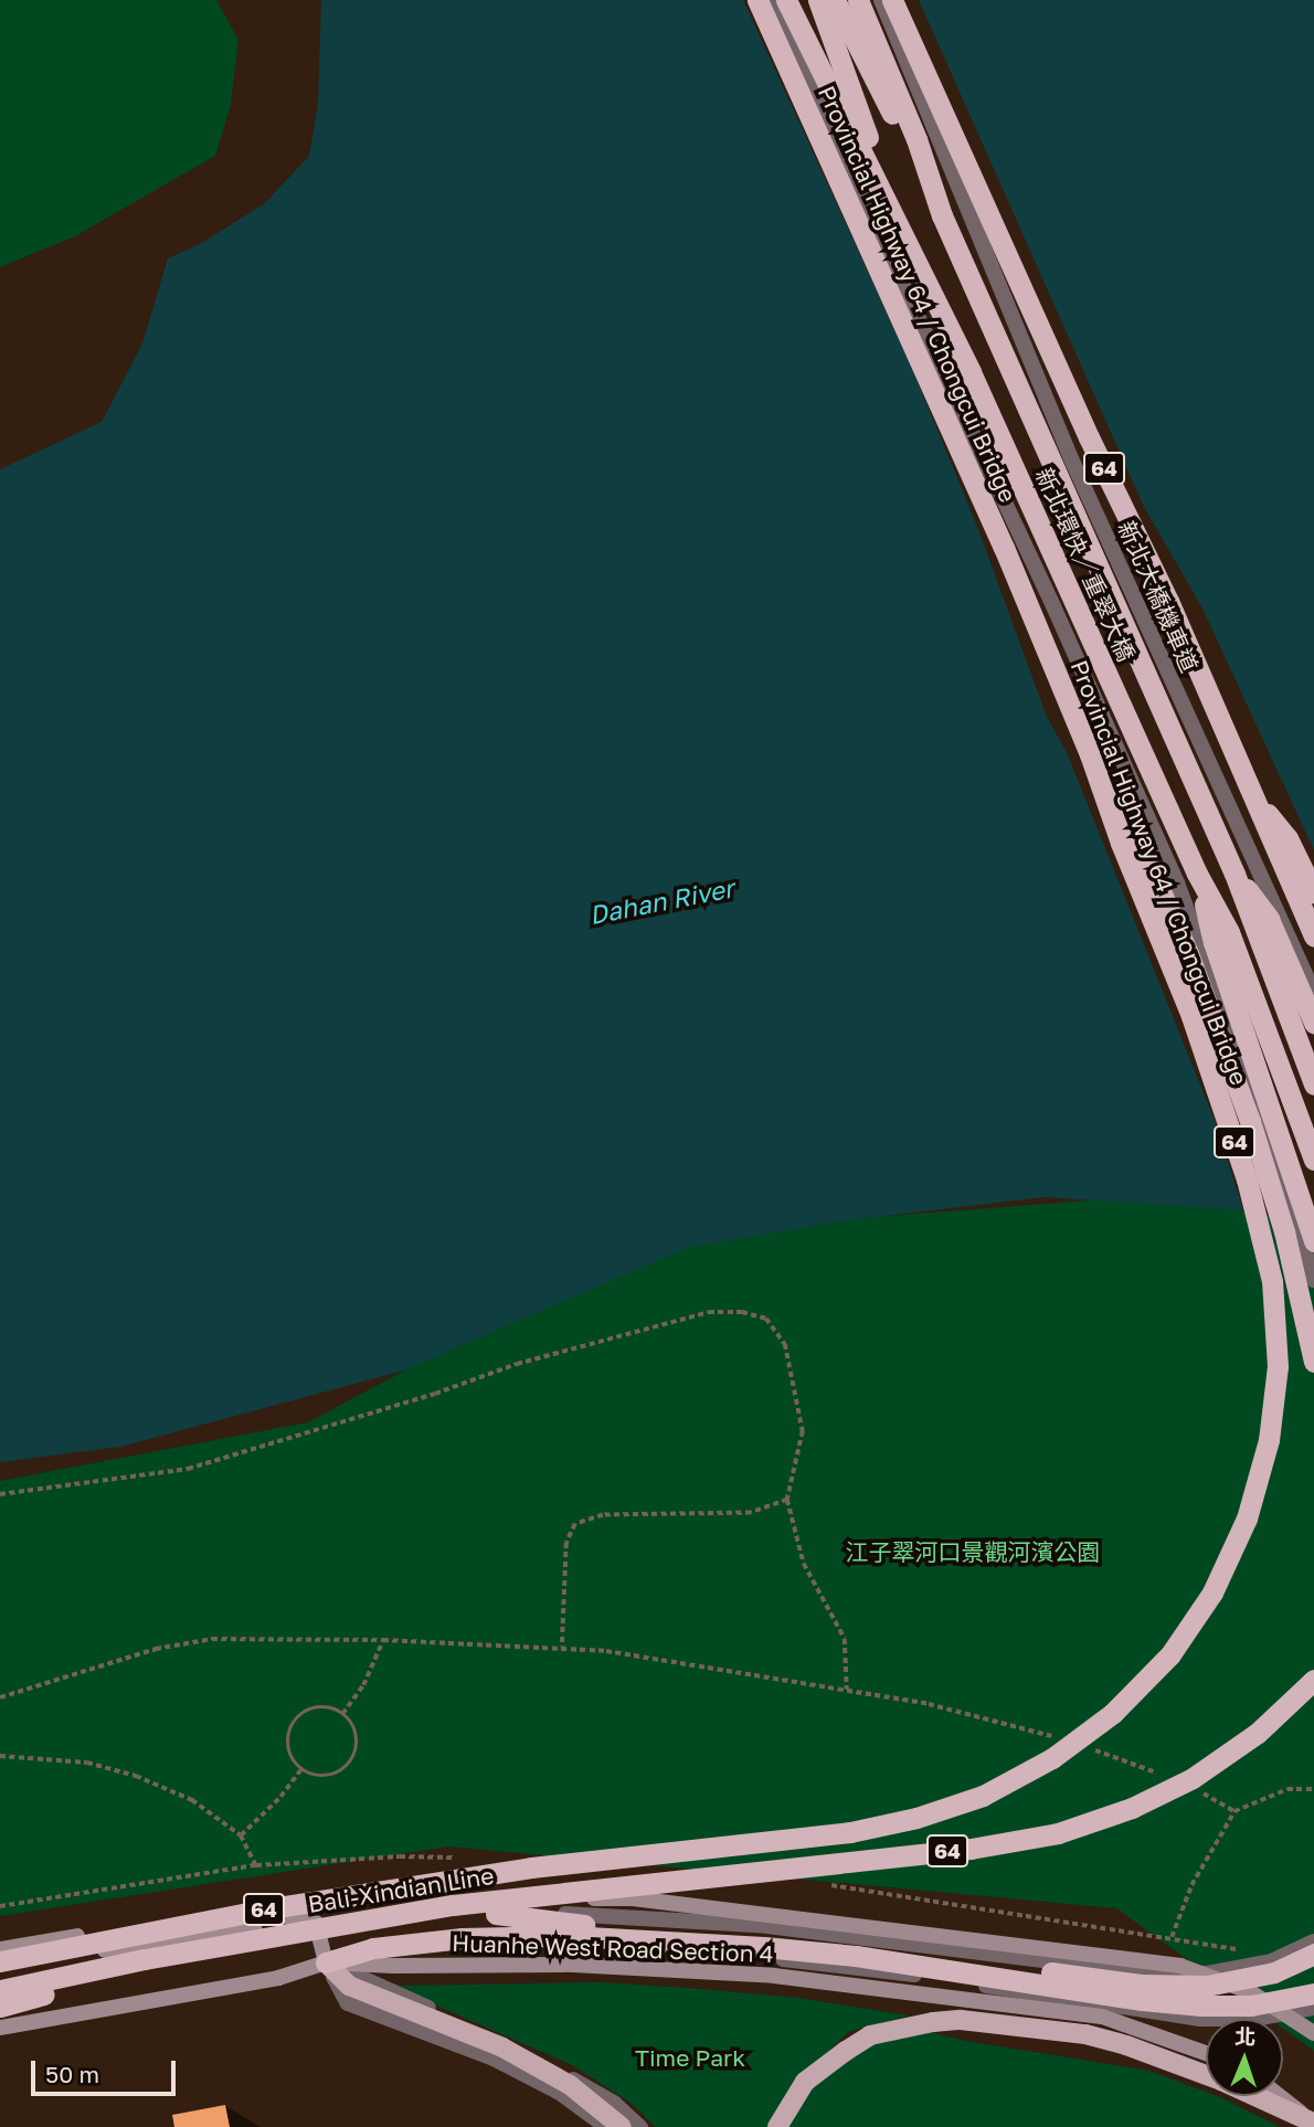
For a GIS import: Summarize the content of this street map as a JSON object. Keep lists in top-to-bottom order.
{
  "streets": {
    "highway": [
      "Provincial Highway 64 / Chongcui Bridge",
      "64",
      "新北環快／重翠大橋",
      "Bali-Xindian Line"
    ],
    "main road": ["Huanhe West Road Section 4"],
    "street": ["新北大橋機車道"]
  },
  "crossings": [
    ["Provincial Highway 64 / Chongcui Bridge", "Bali-Xindian Line"],
    ["64", "Bali-Xindian Line"]
  ],
  "water": ["Dahan River"],
  "parks": ["江子翠河口景觀河濱公園", "Time Park"],
  "scale_bar": "50 m",
  "north": "top"
}
